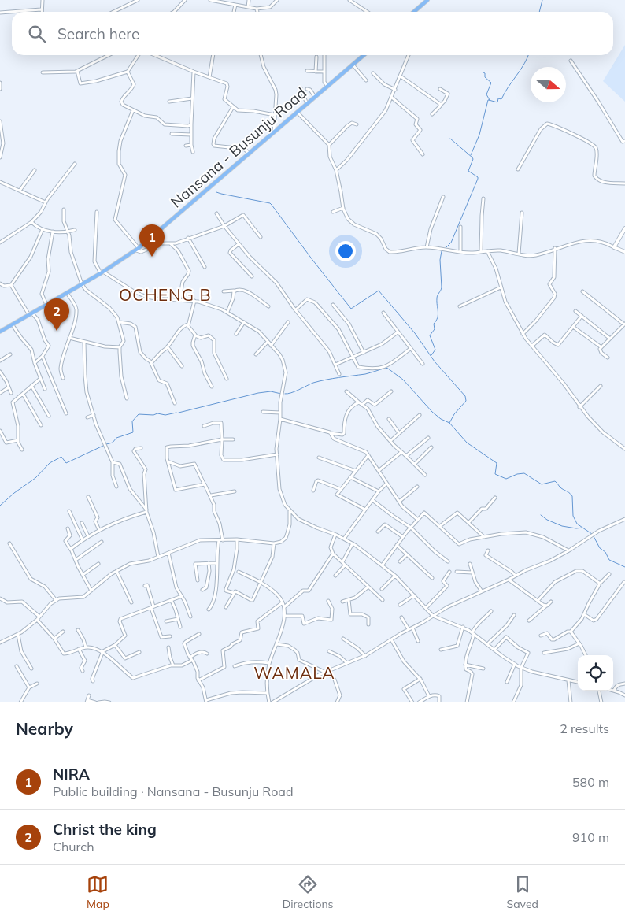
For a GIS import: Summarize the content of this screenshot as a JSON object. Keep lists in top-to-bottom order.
{
  "streets": {
    "main road": ["Nansana - Busunju Road"]
  },
  "districts": ["OCHENG B", "WAMALA"],
  "north": "right",
  "page": {
    "search": "Search here",
    "pins": ["1", "2"],
    "heading": ["Nearby", "2 results"],
    "list": [
      {
        "mark": "1",
        "name": "NIRA",
        "note": "Public building · Nansana - Busunju Road",
        "value": "580 m"
      },
      {
        "mark": "2",
        "name": "Christ the king",
        "note": "Church",
        "value": "910 m"
      }
    ],
    "nav": ["Map", "Directions", "Saved"]
  }
}
